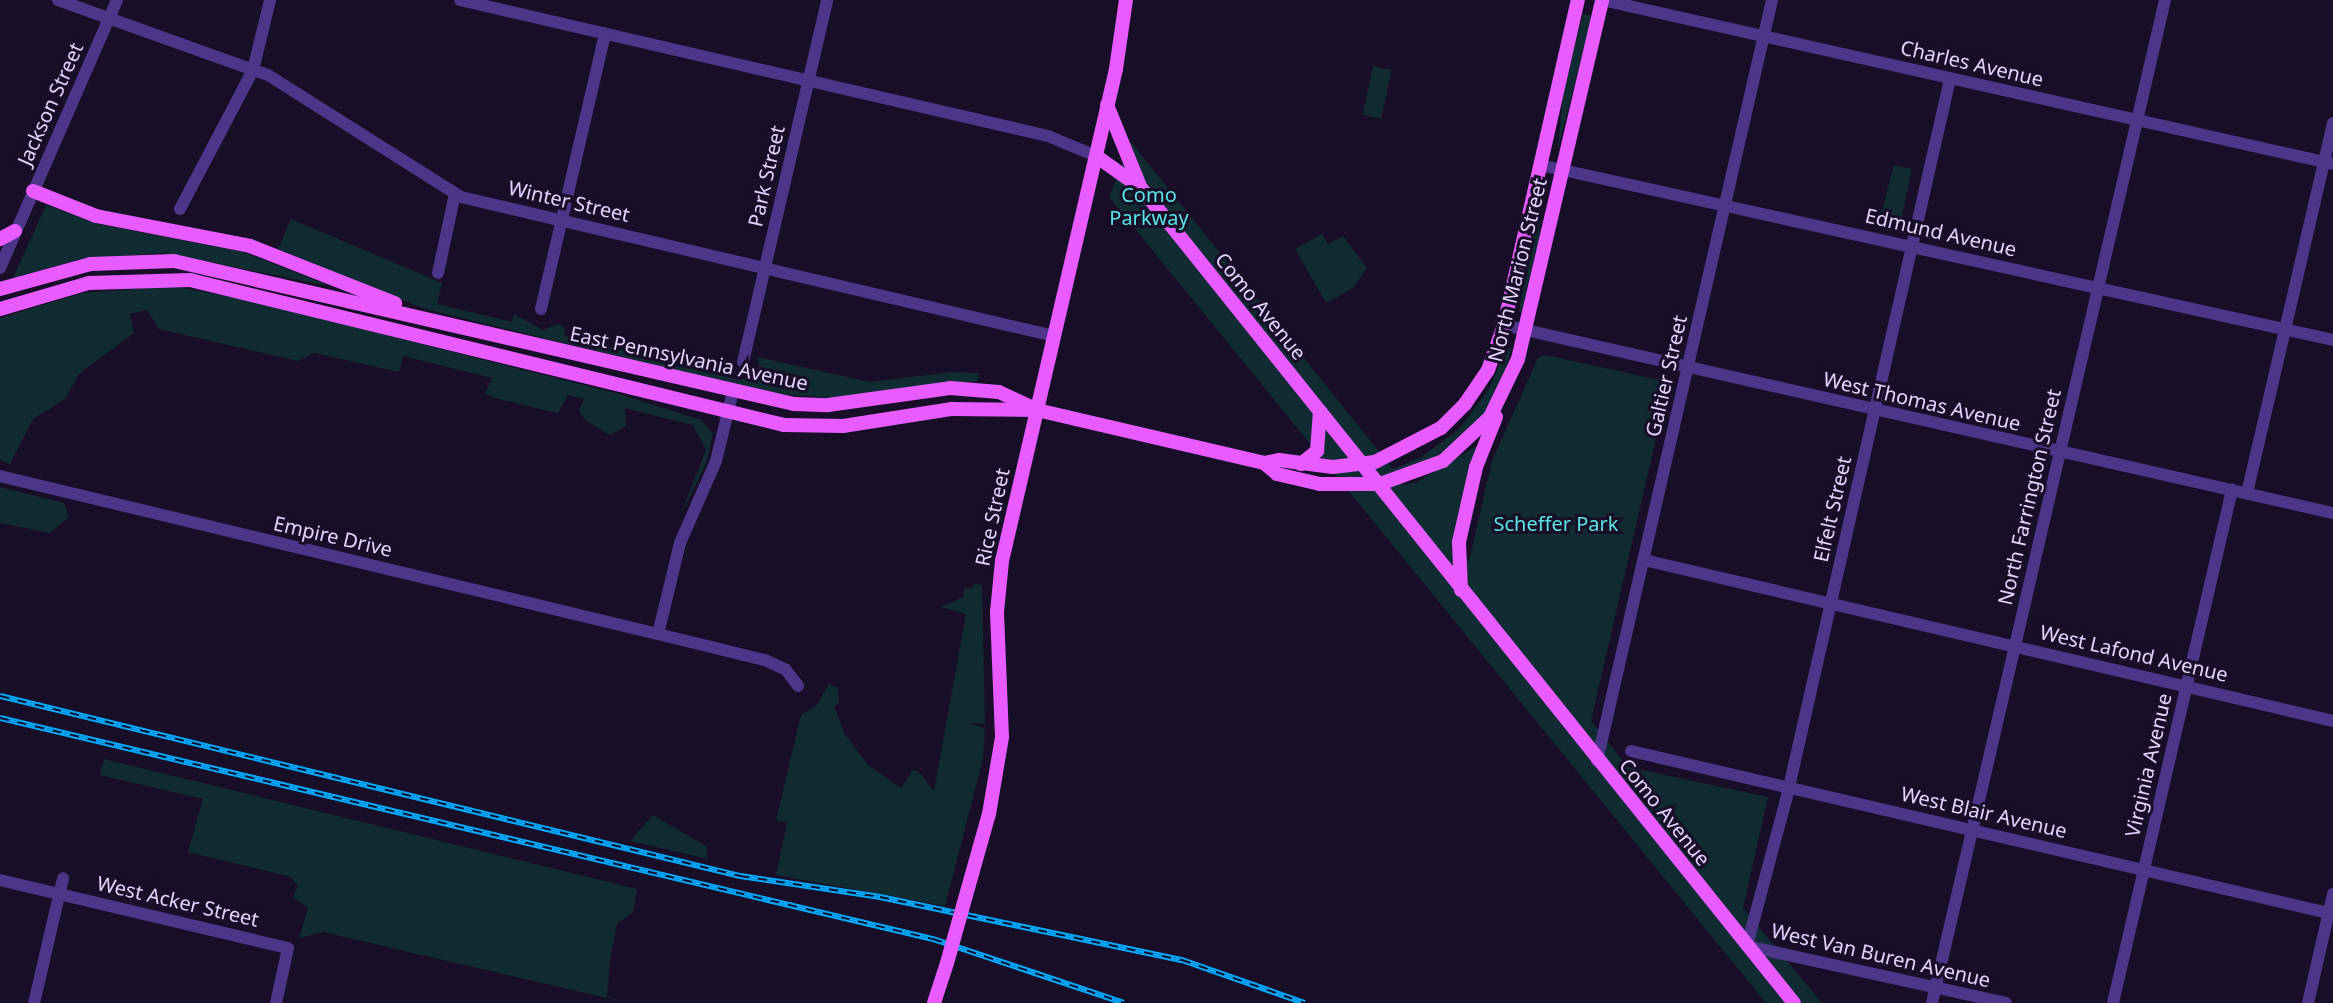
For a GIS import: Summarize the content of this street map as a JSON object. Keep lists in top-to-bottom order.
{
  "streets": {
    "main road": [
      "North Marion Street",
      "Como Avenue",
      "East Pennsylvania Avenue",
      "Rice Street"
    ],
    "street": [
      "Charles Avenue",
      "Jackson Street",
      "Park Street",
      "Winter Street",
      "Edmund Avenue",
      "Galtier Street",
      "West Thomas Avenue",
      "North Farrington Street",
      "Elfelt Street",
      "Empire Drive",
      "West Lafond Avenue",
      "Virginia Avenue",
      "West Blair Avenue",
      "West Acker Street",
      "West Van Buren Avenue"
    ]
  },
  "crossings": [
    ["Charles Avenue", "North Marion Street"],
    ["Charles Avenue", "Galtier Street"],
    ["Charles Avenue", "North Farrington Street"],
    ["Charles Avenue", "Elfelt Street"],
    ["Jackson Street", "Winter Street"],
    ["Park Street", "Winter Street"],
    ["Park Street", "Como Avenue"],
    ["Winter Street", "Rice Street"],
    ["Edmund Avenue", "North Marion Street"],
    ["Edmund Avenue", "Galtier Street"],
    ["Edmund Avenue", "North Farrington Street"],
    ["Edmund Avenue", "Elfelt Street"],
    ["North Marion Street", "Como Avenue"],
    ["North Marion Street", "West Thomas Avenue"],
    ["Como Avenue", "Galtier Street"],
    ["Como Avenue", "Elfelt Street"],
    ["Como Avenue", "Rice Street"],
    ["Como Avenue", "West Van Buren Avenue"],
    ["East Pennsylvania Avenue", "Rice Street"],
    ["Galtier Street", "West Thomas Avenue"],
    ["Galtier Street", "West Lafond Avenue"],
    ["West Thomas Avenue", "North Farrington Street"],
    ["West Thomas Avenue", "Elfelt Street"],
    ["West Thomas Avenue", "Virginia Avenue"],
    ["North Farrington Street", "West Lafond Avenue"],
    ["North Farrington Street", "West Blair Avenue"],
    ["North Farrington Street", "West Van Buren Avenue"],
    ["Elfelt Street", "West Lafond Avenue"],
    ["Elfelt Street", "West Blair Avenue"],
    ["Elfelt Street", "West Van Buren Avenue"],
    ["West Lafond Avenue", "Virginia Avenue"],
    ["Virginia Avenue", "West Blair Avenue"]
  ],
  "parks": ["Como Parkway", "Scheffer Park"]
}
